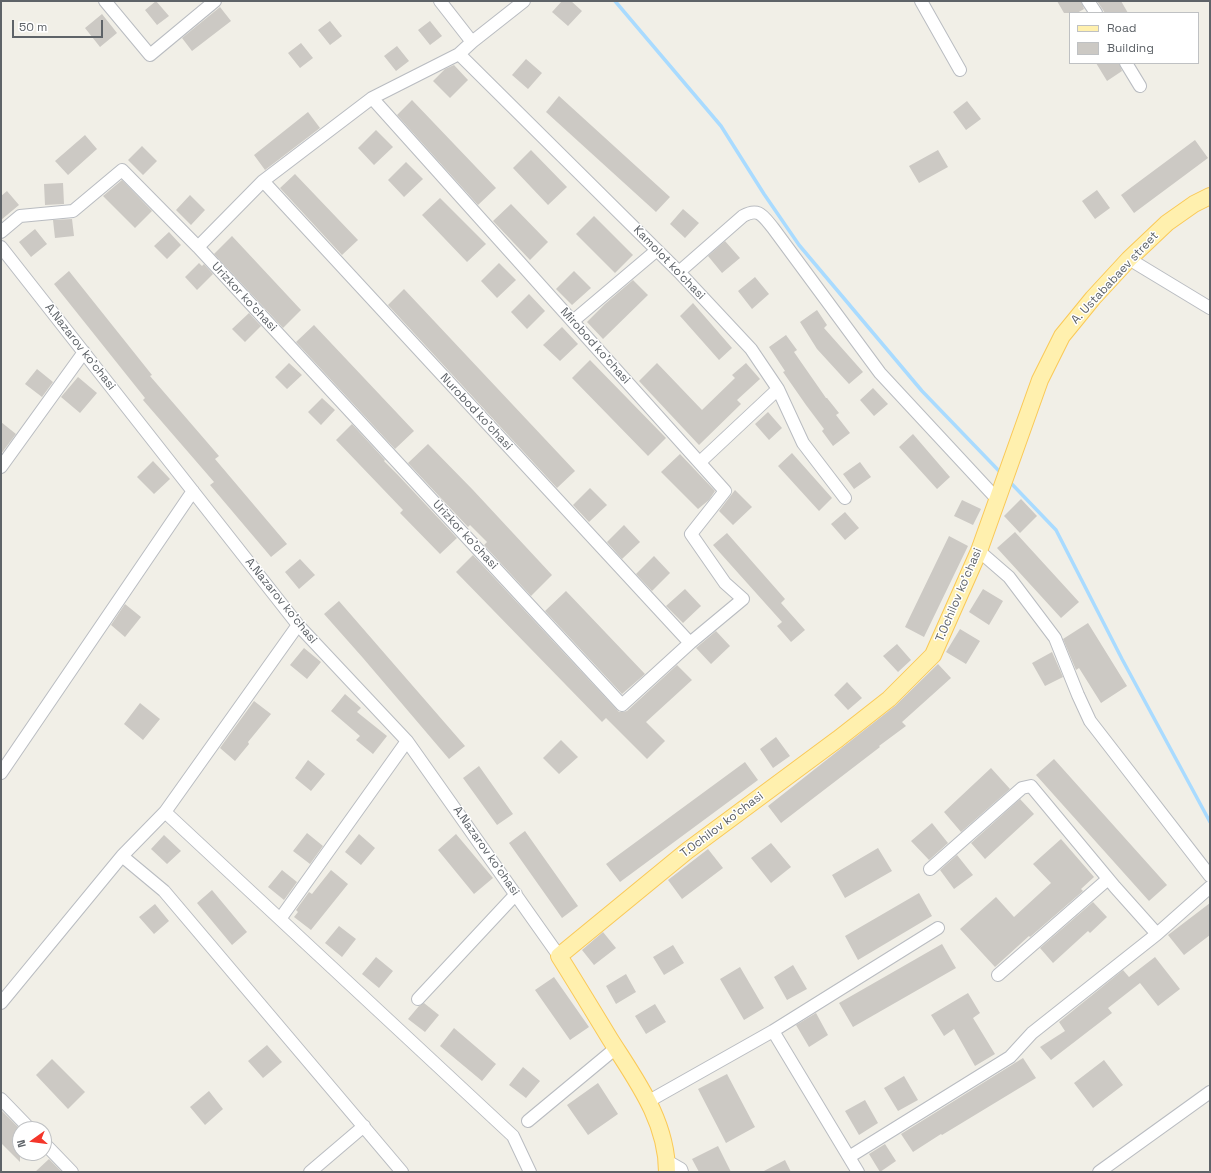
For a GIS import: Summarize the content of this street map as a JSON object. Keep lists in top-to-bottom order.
{
  "streets": {
    "main road": ["A. Ustababaev street", "T.Ochilov ko'chasi"],
    "street": [
      "Kamolot ko'chasi",
      "Urizkor ko'chasi",
      "Mirobod ko'chasi",
      "A.Nazarov ko'chasi",
      "Nurobod ko'chasi"
    ]
  },
  "crossings": [
    ["A. Ustababaev street", "T.Ochilov ko'chasi"],
    ["Urizkor ko'chasi", "Mirobod ko'chasi"],
    ["Urizkor ko'chasi", "Nurobod ko'chasi"],
    ["A.Nazarov ko'chasi", "T.Ochilov ko'chasi"]
  ],
  "legend": ["Road", "Building"],
  "scale_bar": "50 m",
  "north": "left"
}
